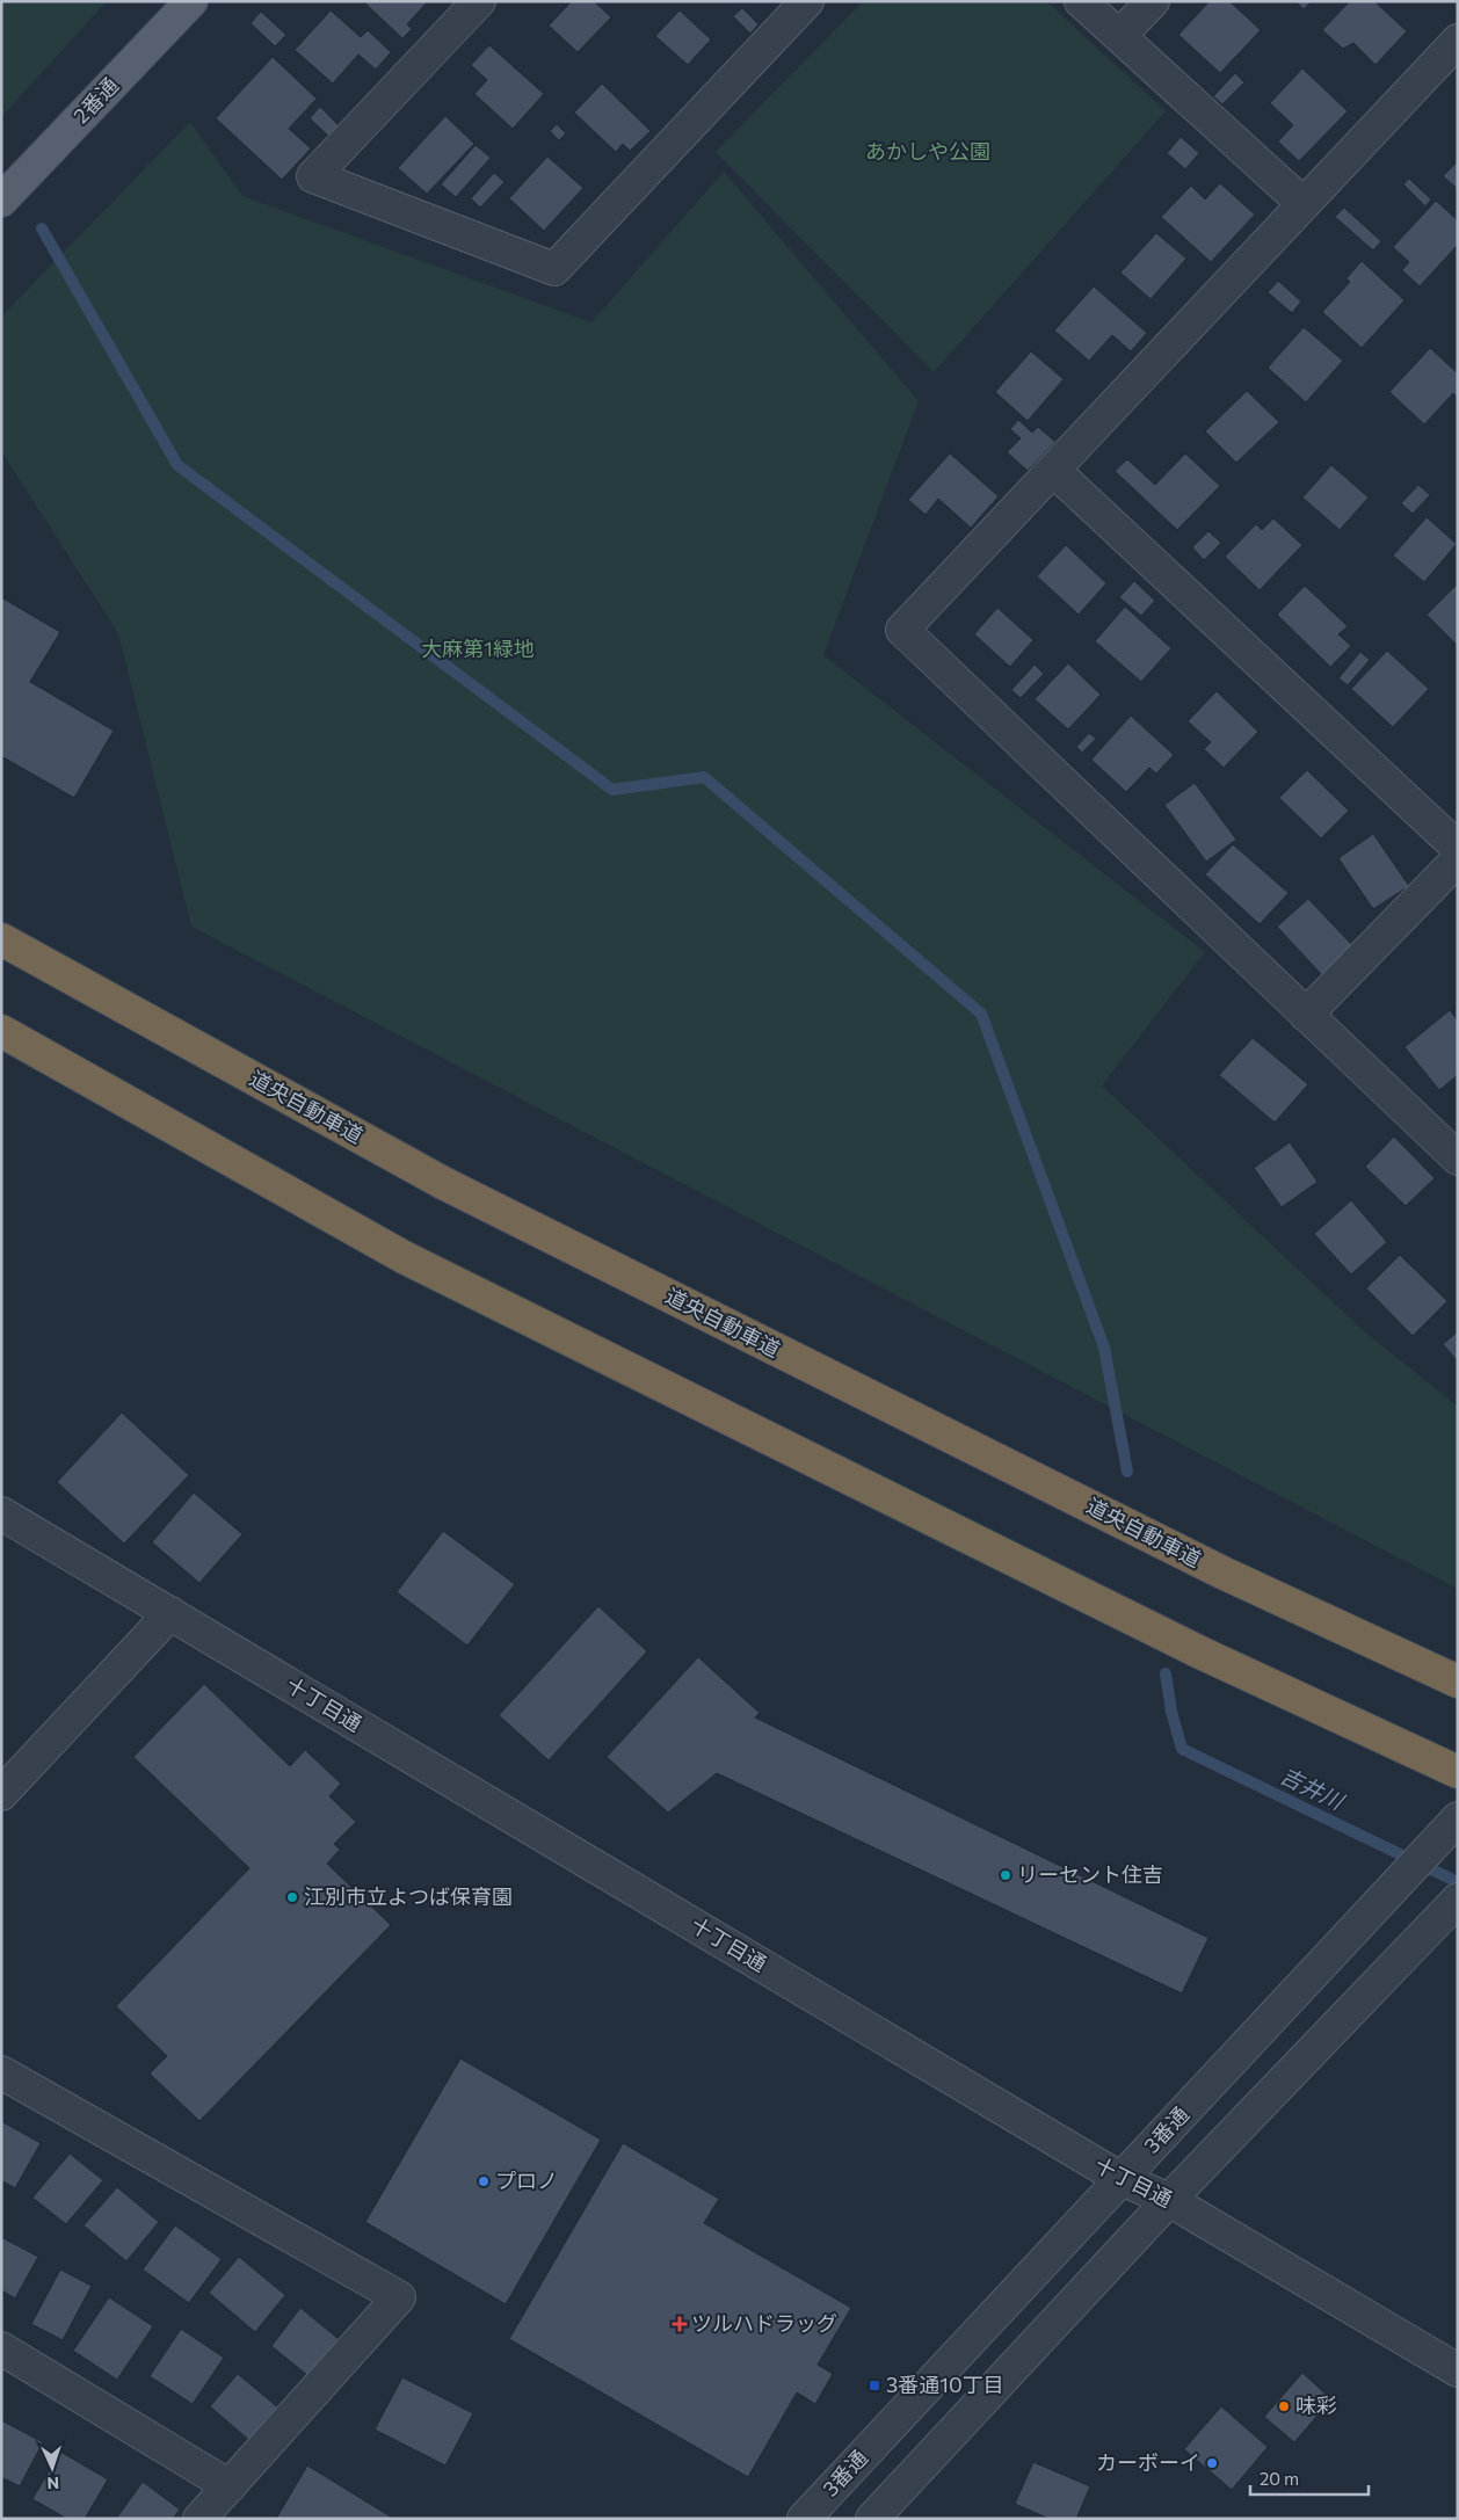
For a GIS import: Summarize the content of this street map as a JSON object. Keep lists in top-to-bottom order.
{
  "streets": {
    "highway": ["道央自動車道"],
    "main road": ["2番通"],
    "street": ["十丁目通", "3番通"]
  },
  "crossings": [
    ["十丁目通", "3番通"]
  ],
  "water": ["吉井川"],
  "parks": ["あかしや公園", "大麻第1緑地"],
  "places": {
    "other": [
      "リーセント住吉",
      "江別市立よつば保育園",
      "プロノ",
      "味彩",
      "カーボーイ"
    ],
    "health": ["ツルハドラッグ"],
    "transit": ["3番通10丁目"]
  },
  "scale_bar": "20 m",
  "north": "bottom"
}
